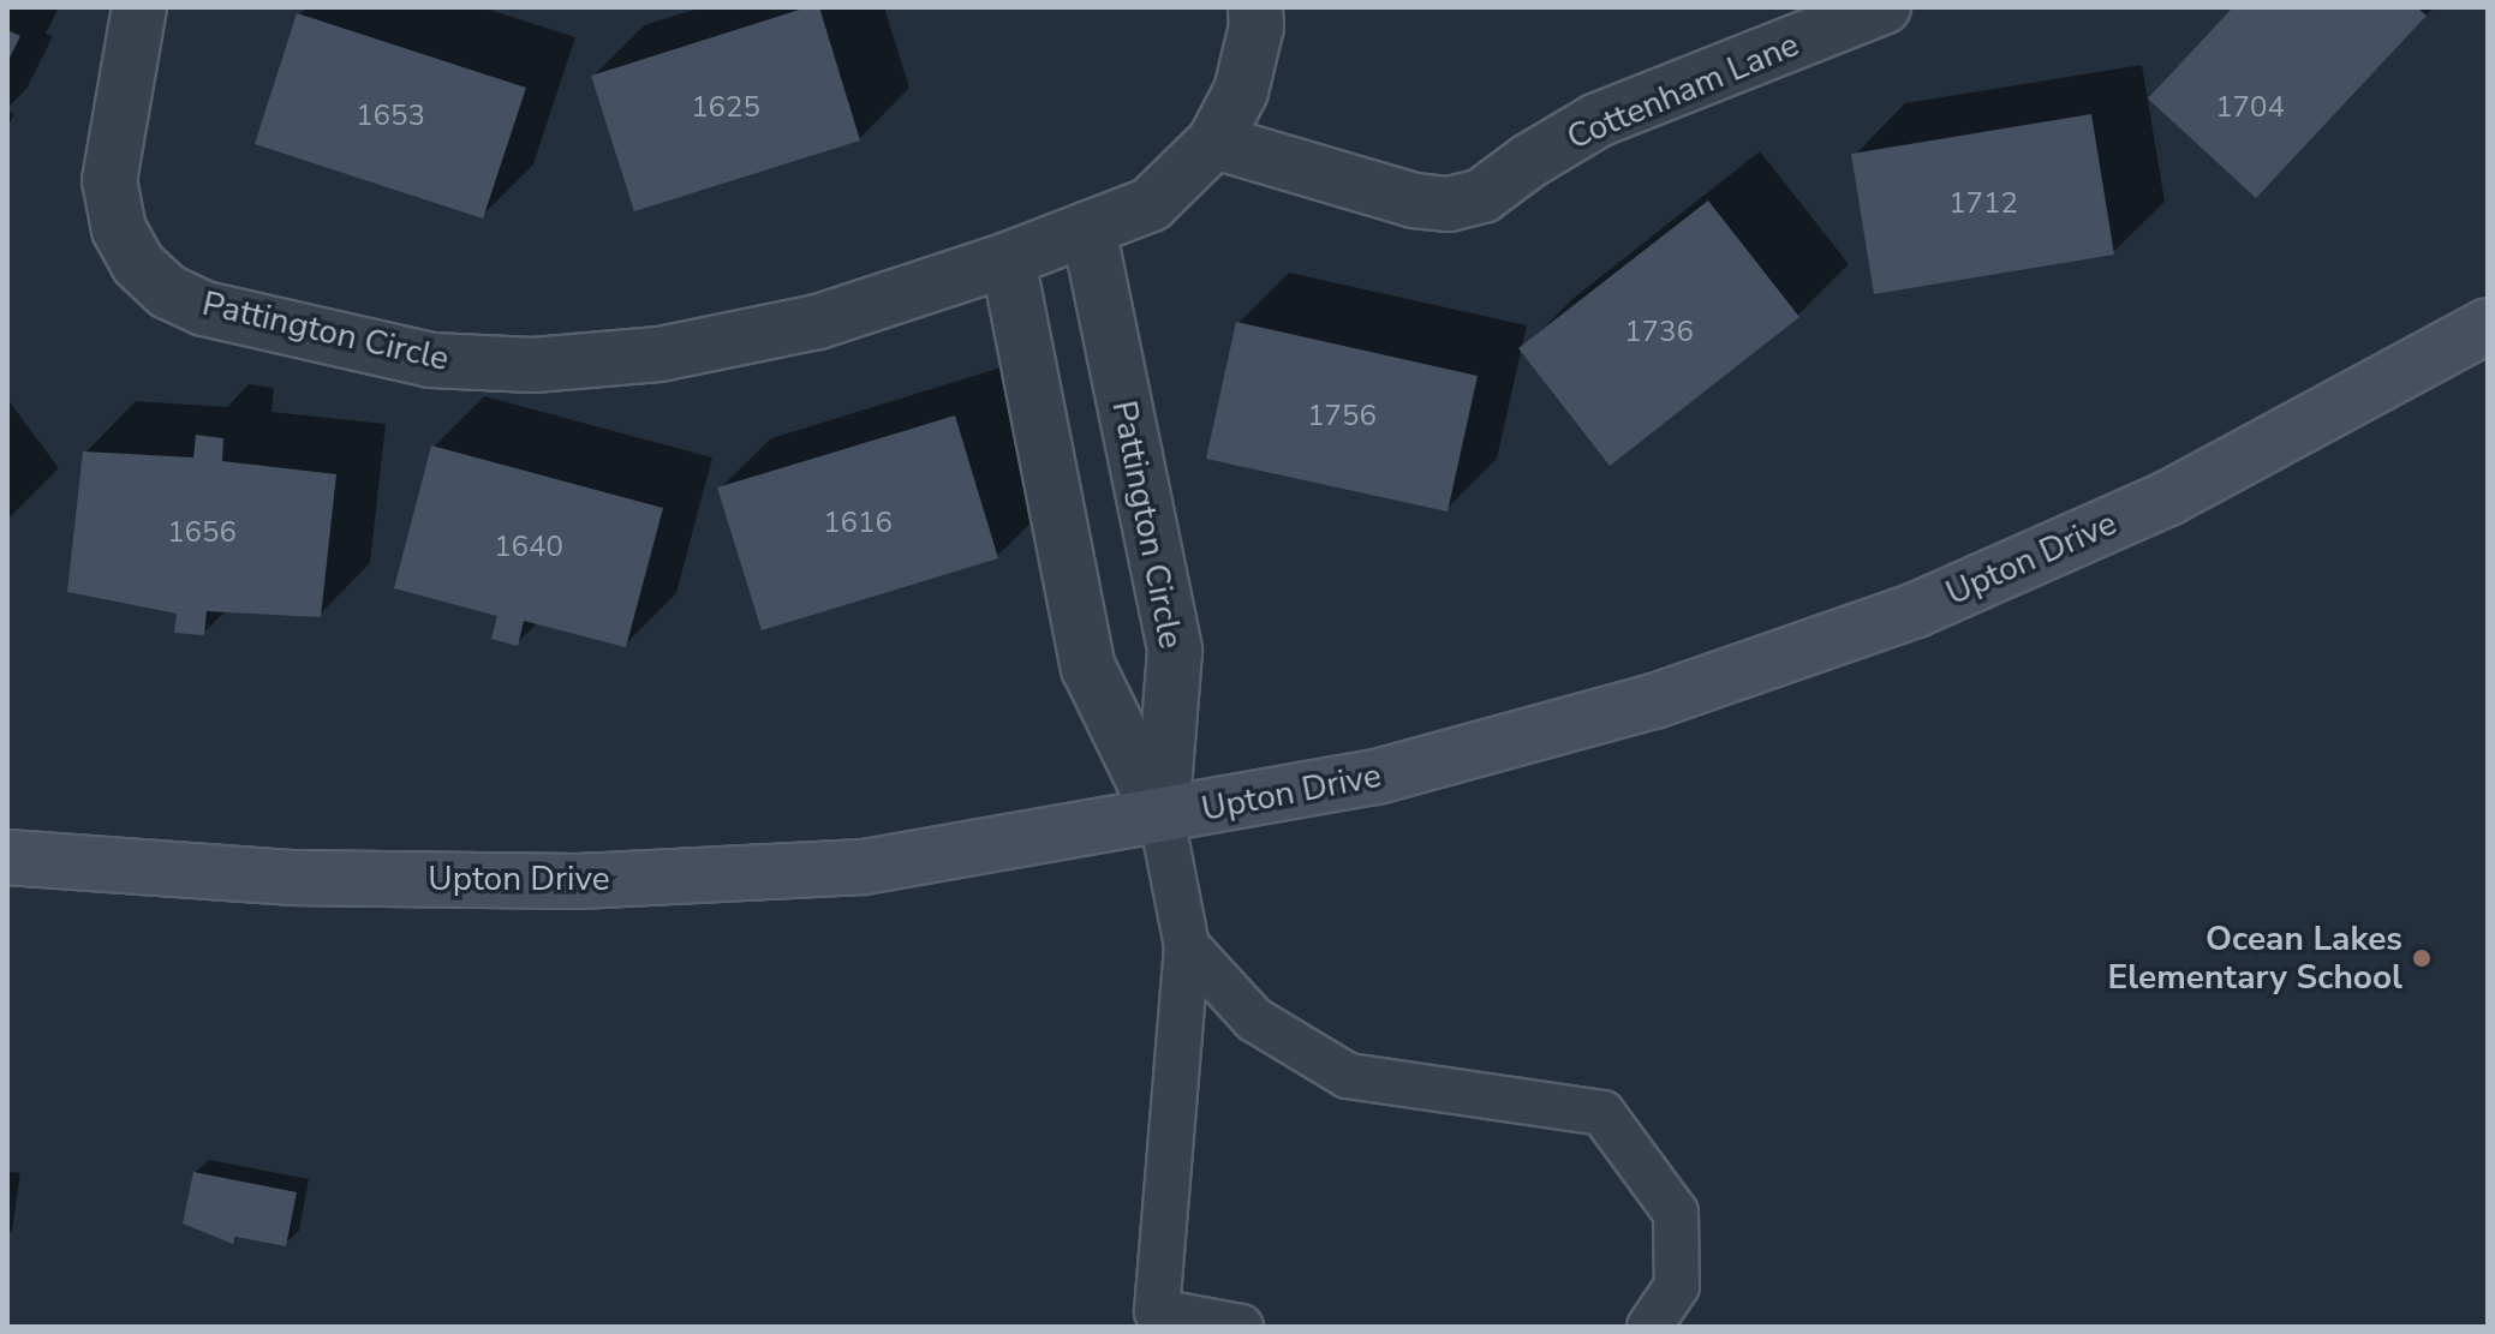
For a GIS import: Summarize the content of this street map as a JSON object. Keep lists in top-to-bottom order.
{
  "streets": {
    "main road": ["Upton Drive"],
    "street": ["Cottenham Lane", "Pattington Circle"]
  },
  "crossings": [
    ["Cottenham Lane", "Pattington Circle"],
    ["Pattington Circle", "Upton Drive"]
  ],
  "places": ["Ocean Lakes Elementary School"],
  "house_numbers": [
    "1625",
    "1704",
    "1653",
    "1712",
    "1736",
    "1756",
    "1616",
    "1656",
    "1640"
  ]
}
